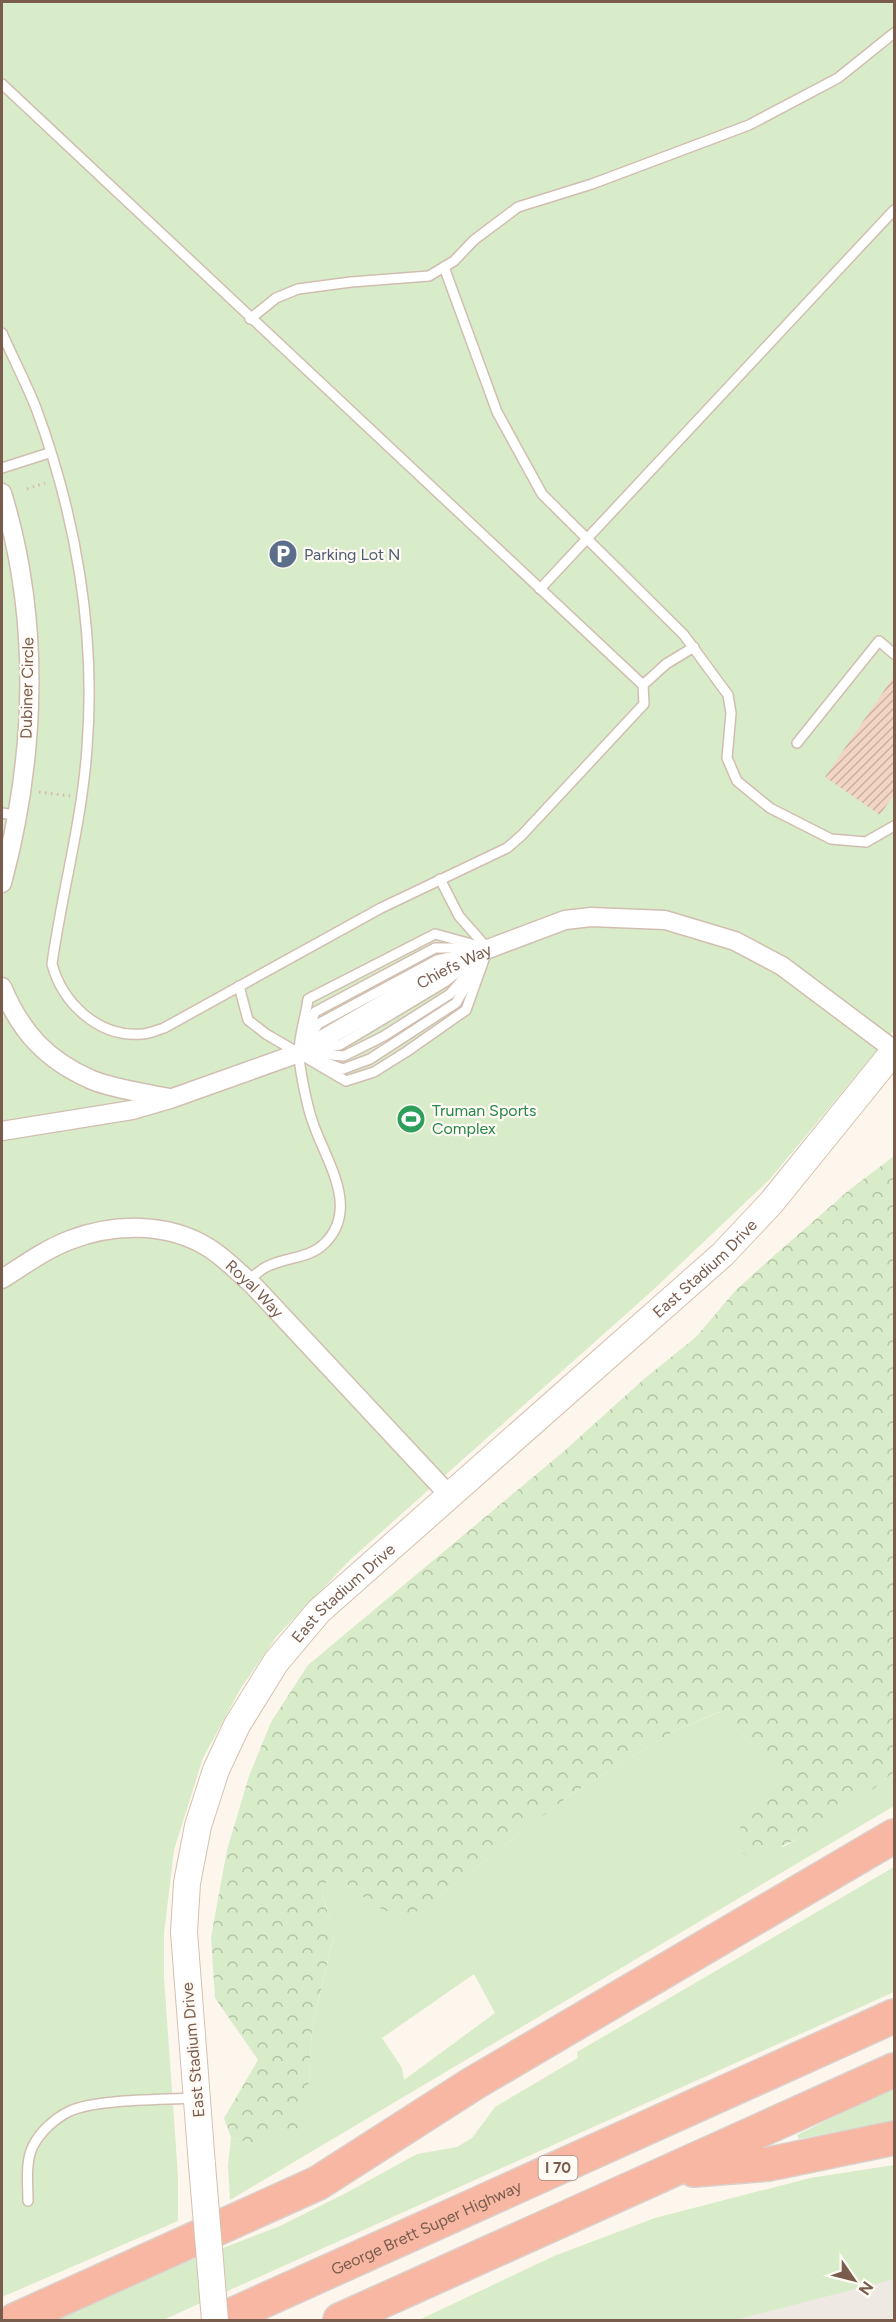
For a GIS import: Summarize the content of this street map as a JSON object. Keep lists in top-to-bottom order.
{
  "streets": {
    "highway": ["I 70", "George Brett Super Highway"],
    "main road": ["East Stadium Drive"],
    "street": ["Dubiner Circle", "Chiefs Way", "Royal Way"]
  },
  "crossings": [
    ["Chiefs Way", "East Stadium Drive"],
    ["East Stadium Drive", "Royal Way"]
  ],
  "places": {
    "parking": ["Parking Lot N"],
    "sports": ["Truman Sports Complex"]
  },
  "north": "bottom right"
}
